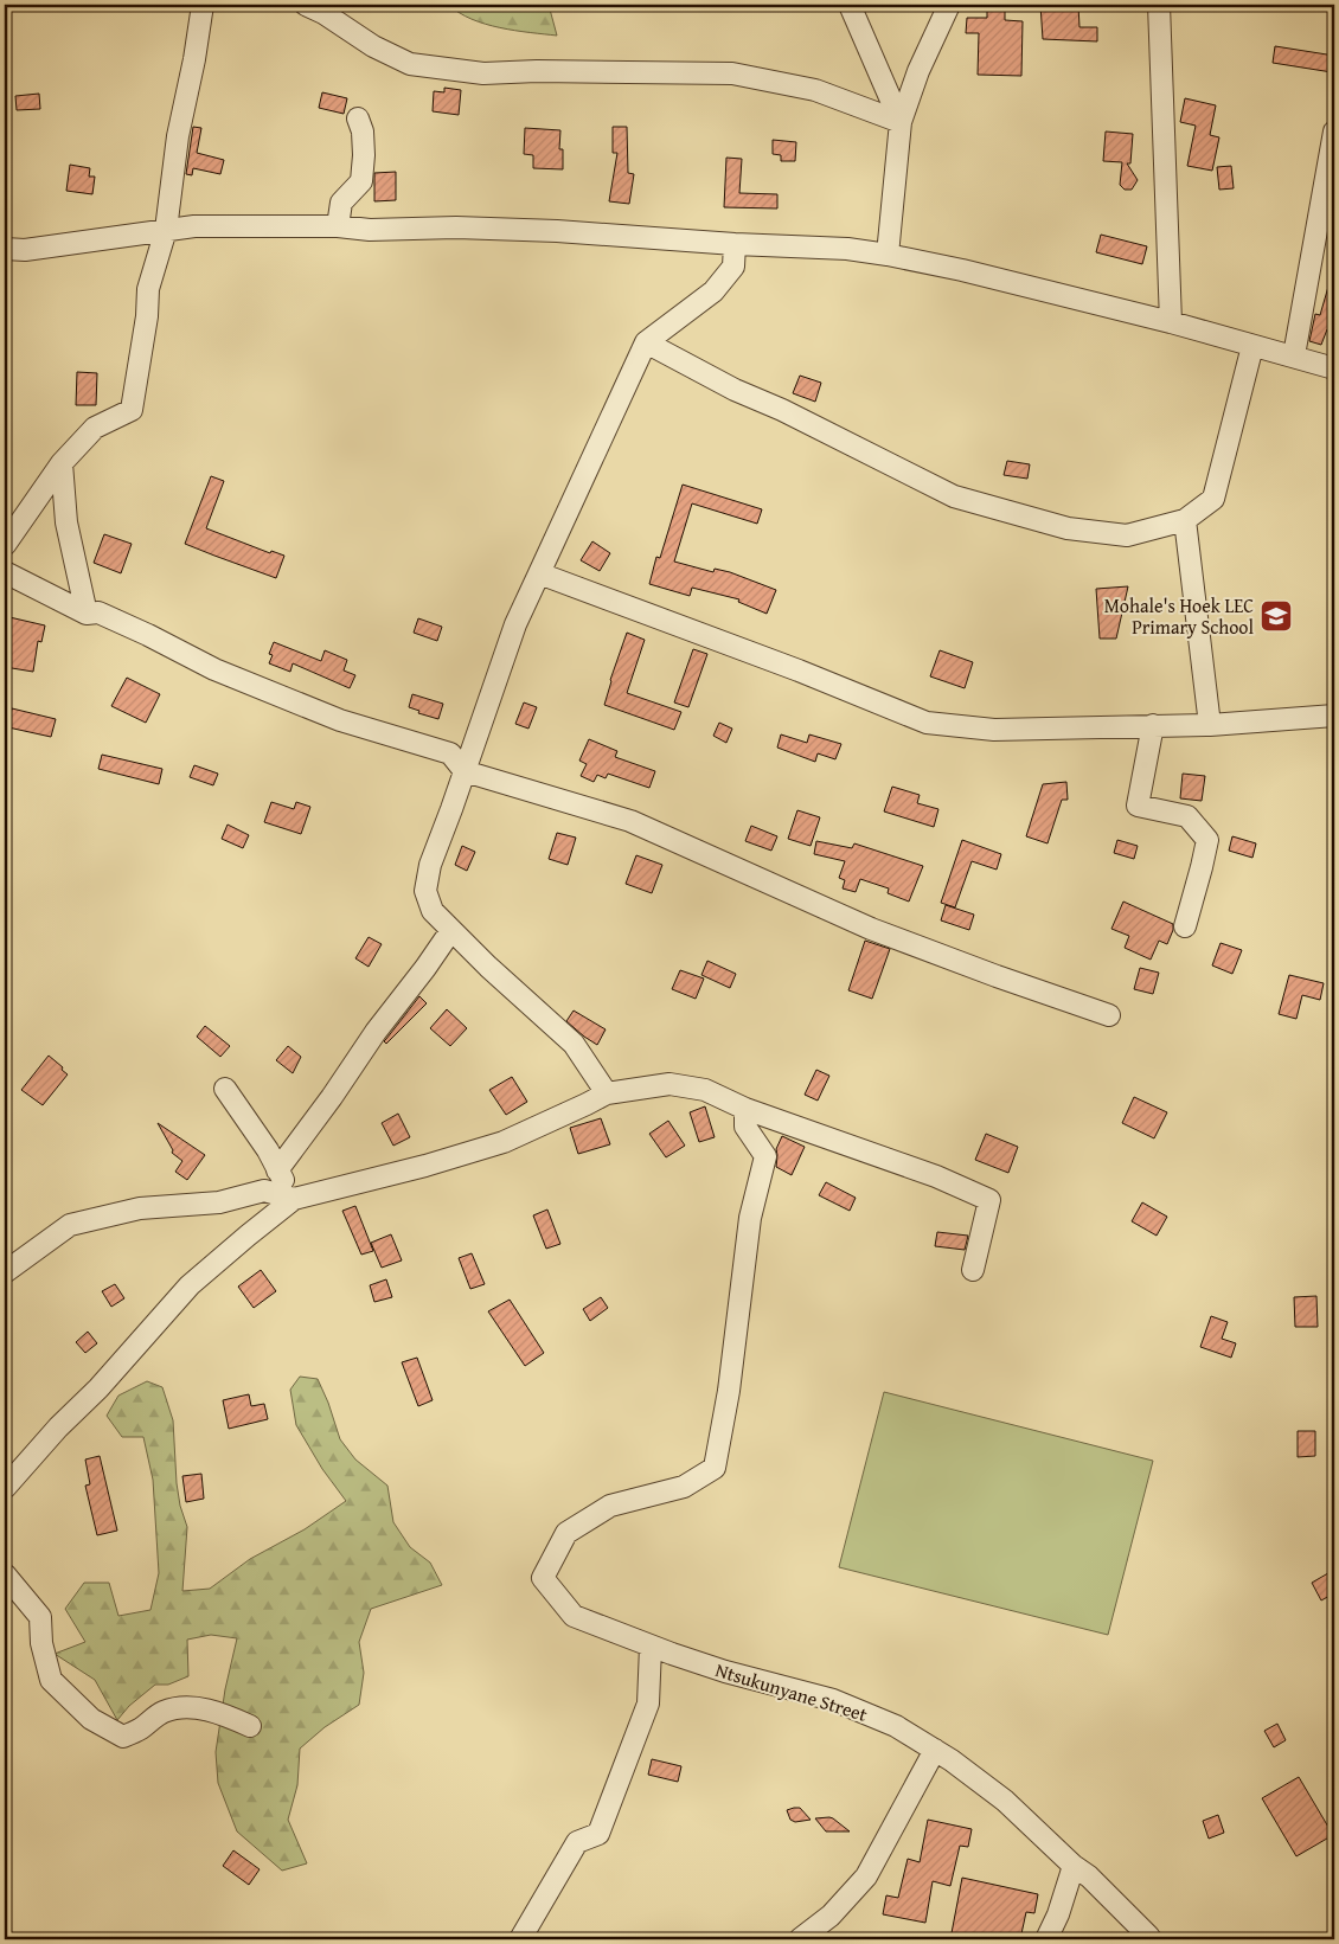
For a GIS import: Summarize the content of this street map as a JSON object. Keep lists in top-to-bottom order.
{
  "streets": {
    "street": ["Ntsukunyane Street"]
  },
  "places": {
    "school or university": ["Mohale's Hoek LEC Primary School"]
  }
}
